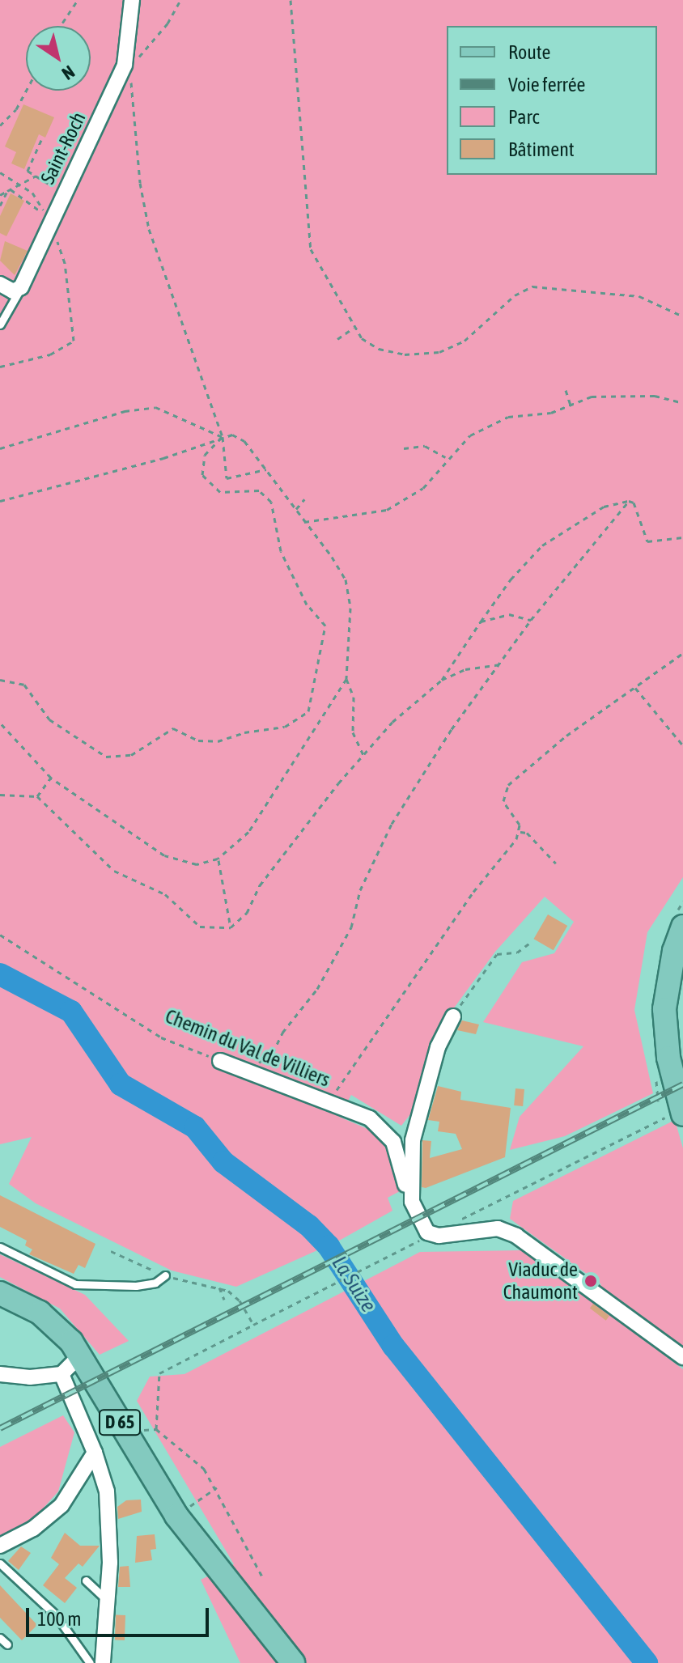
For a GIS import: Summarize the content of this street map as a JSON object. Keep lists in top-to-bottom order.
{
  "streets": {
    "main road": ["D 65"],
    "street": ["Saint-Roch", "Chemin du Val de Villiers"]
  },
  "water": ["La Suize"],
  "places": ["Viaduc de Chaumont"],
  "legend": [
    "Route",
    "Voie ferrée",
    "Parc",
    "Bâtiment"
  ],
  "scale_bar": "100 m",
  "north": "bottom right"
}
